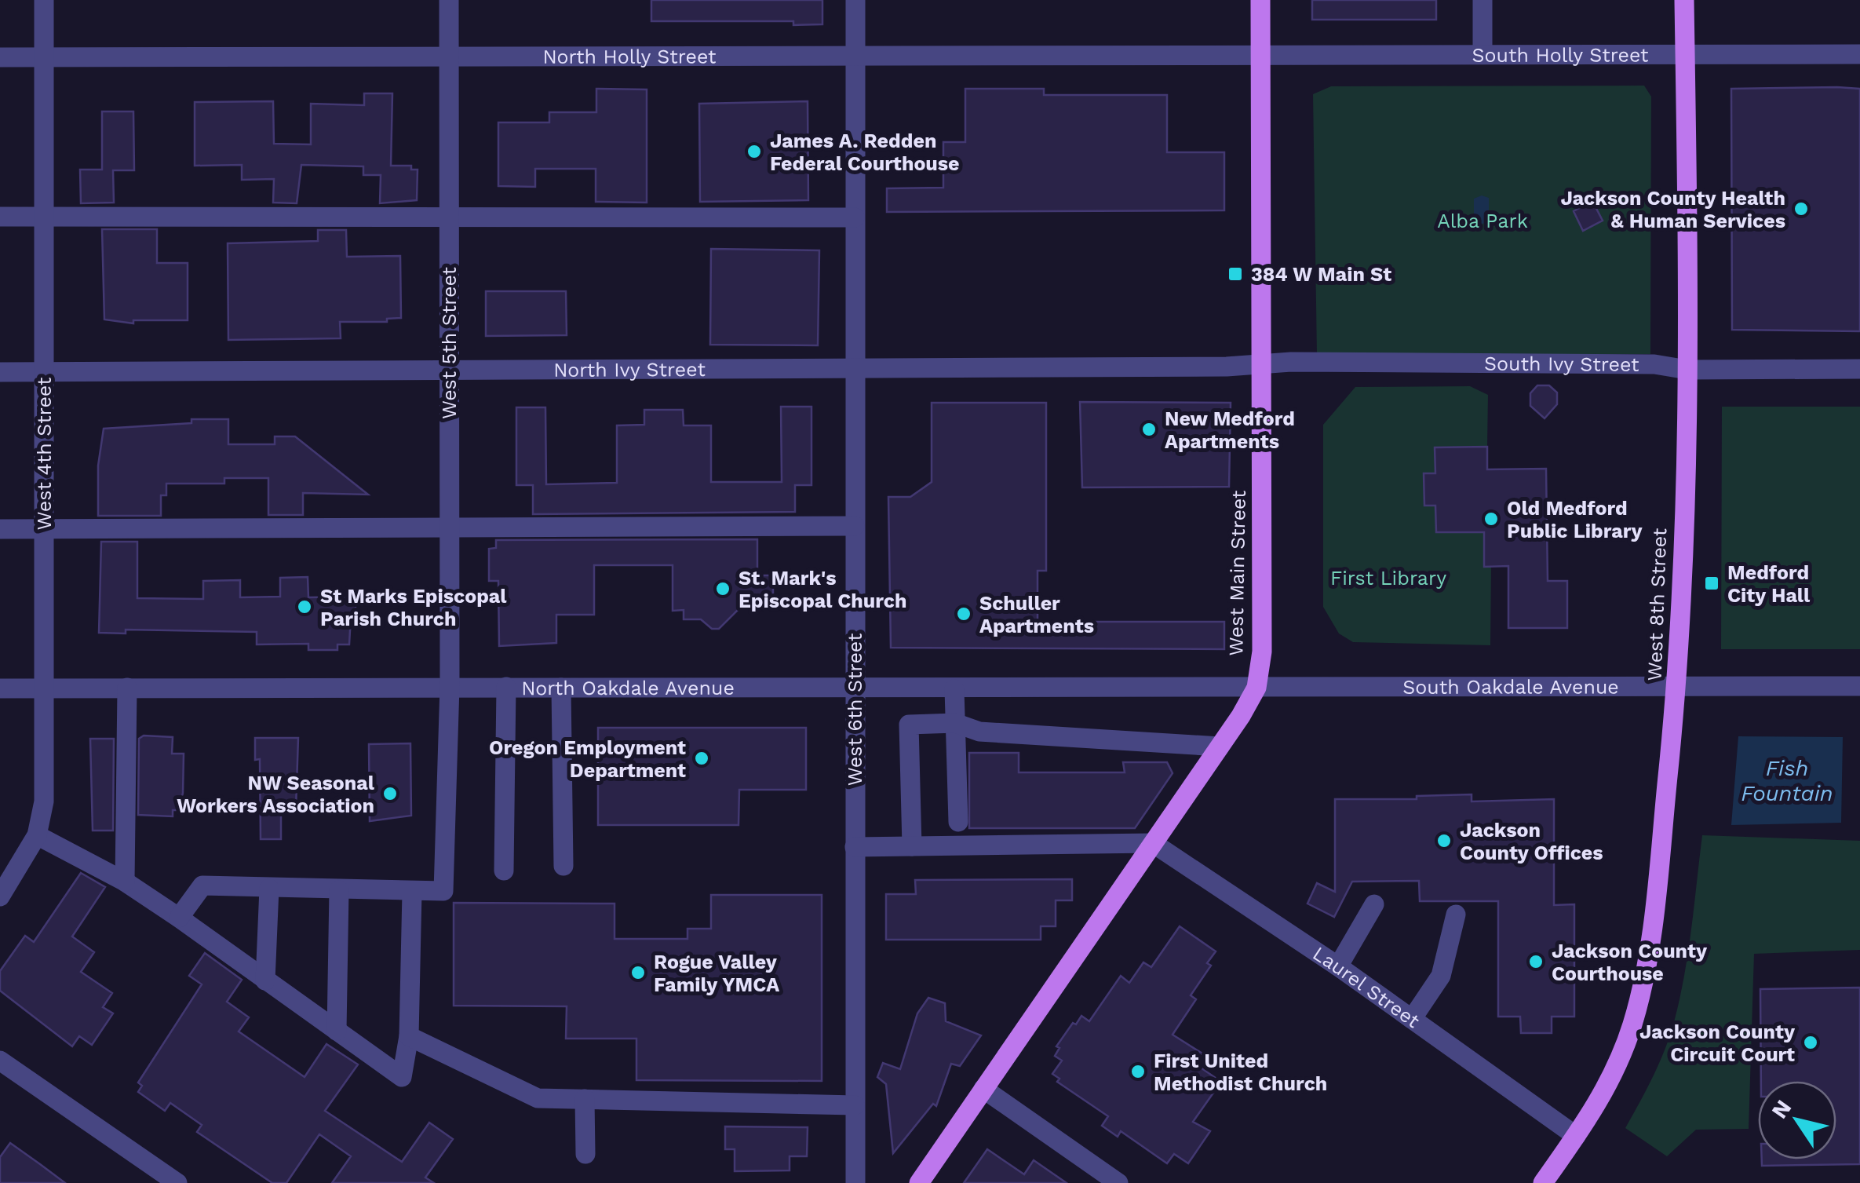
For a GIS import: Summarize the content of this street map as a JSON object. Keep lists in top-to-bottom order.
{
  "streets": {
    "main road": ["West Main Street", "West 8th Street"],
    "street": [
      "South Holly Street",
      "North Holly Street",
      "West 5th Street",
      "South Ivy Street",
      "North Ivy Street",
      "West 4th Street",
      "South Oakdale Avenue",
      "North Oakdale Avenue",
      "West 6th Street",
      "Laurel Street"
    ]
  },
  "crossings": [
    ["South Holly Street", "North Holly Street"],
    ["South Holly Street", "West Main Street"],
    ["South Holly Street", "West 8th Street"],
    ["North Holly Street", "West 5th Street"],
    ["North Holly Street", "West 4th Street"],
    ["North Holly Street", "West Main Street"],
    ["North Holly Street", "West 6th Street"],
    ["West 5th Street", "North Ivy Street"],
    ["West 5th Street", "North Oakdale Avenue"],
    ["South Ivy Street", "North Ivy Street"],
    ["South Ivy Street", "West Main Street"],
    ["South Ivy Street", "West 8th Street"],
    ["North Ivy Street", "West 4th Street"],
    ["North Ivy Street", "West Main Street"],
    ["North Ivy Street", "West 6th Street"],
    ["West 4th Street", "North Oakdale Avenue"],
    ["West Main Street", "South Oakdale Avenue"],
    ["West Main Street", "North Oakdale Avenue"],
    ["West Main Street", "Laurel Street"],
    ["West 8th Street", "South Oakdale Avenue"],
    ["West 8th Street", "Laurel Street"],
    ["South Oakdale Avenue", "North Oakdale Avenue"],
    ["North Oakdale Avenue", "West 6th Street"]
  ],
  "water": ["Fish Fountain"],
  "parks": ["Alba Park", "First Library"],
  "places": {
    "other": [
      "James A. Redden Federal Courthouse",
      "Jackson County Health & Human Services",
      "New Medford Apartments",
      "Old Medford Public Library",
      "St. Mark's Episcopal Church",
      "St Marks Episcopal Parish Church",
      "Schuller Apartments",
      "Oregon Employment Department",
      "NW Seasonal Workers Association",
      "Jackson County Offices",
      "Jackson County Courthouse",
      "Rogue Valley Family YMCA",
      "Jackson County Circuit Court",
      "First United Methodist Church"
    ],
    "transit": ["384 W Main St", "Medford City Hall"]
  },
  "north": "top left"
}
